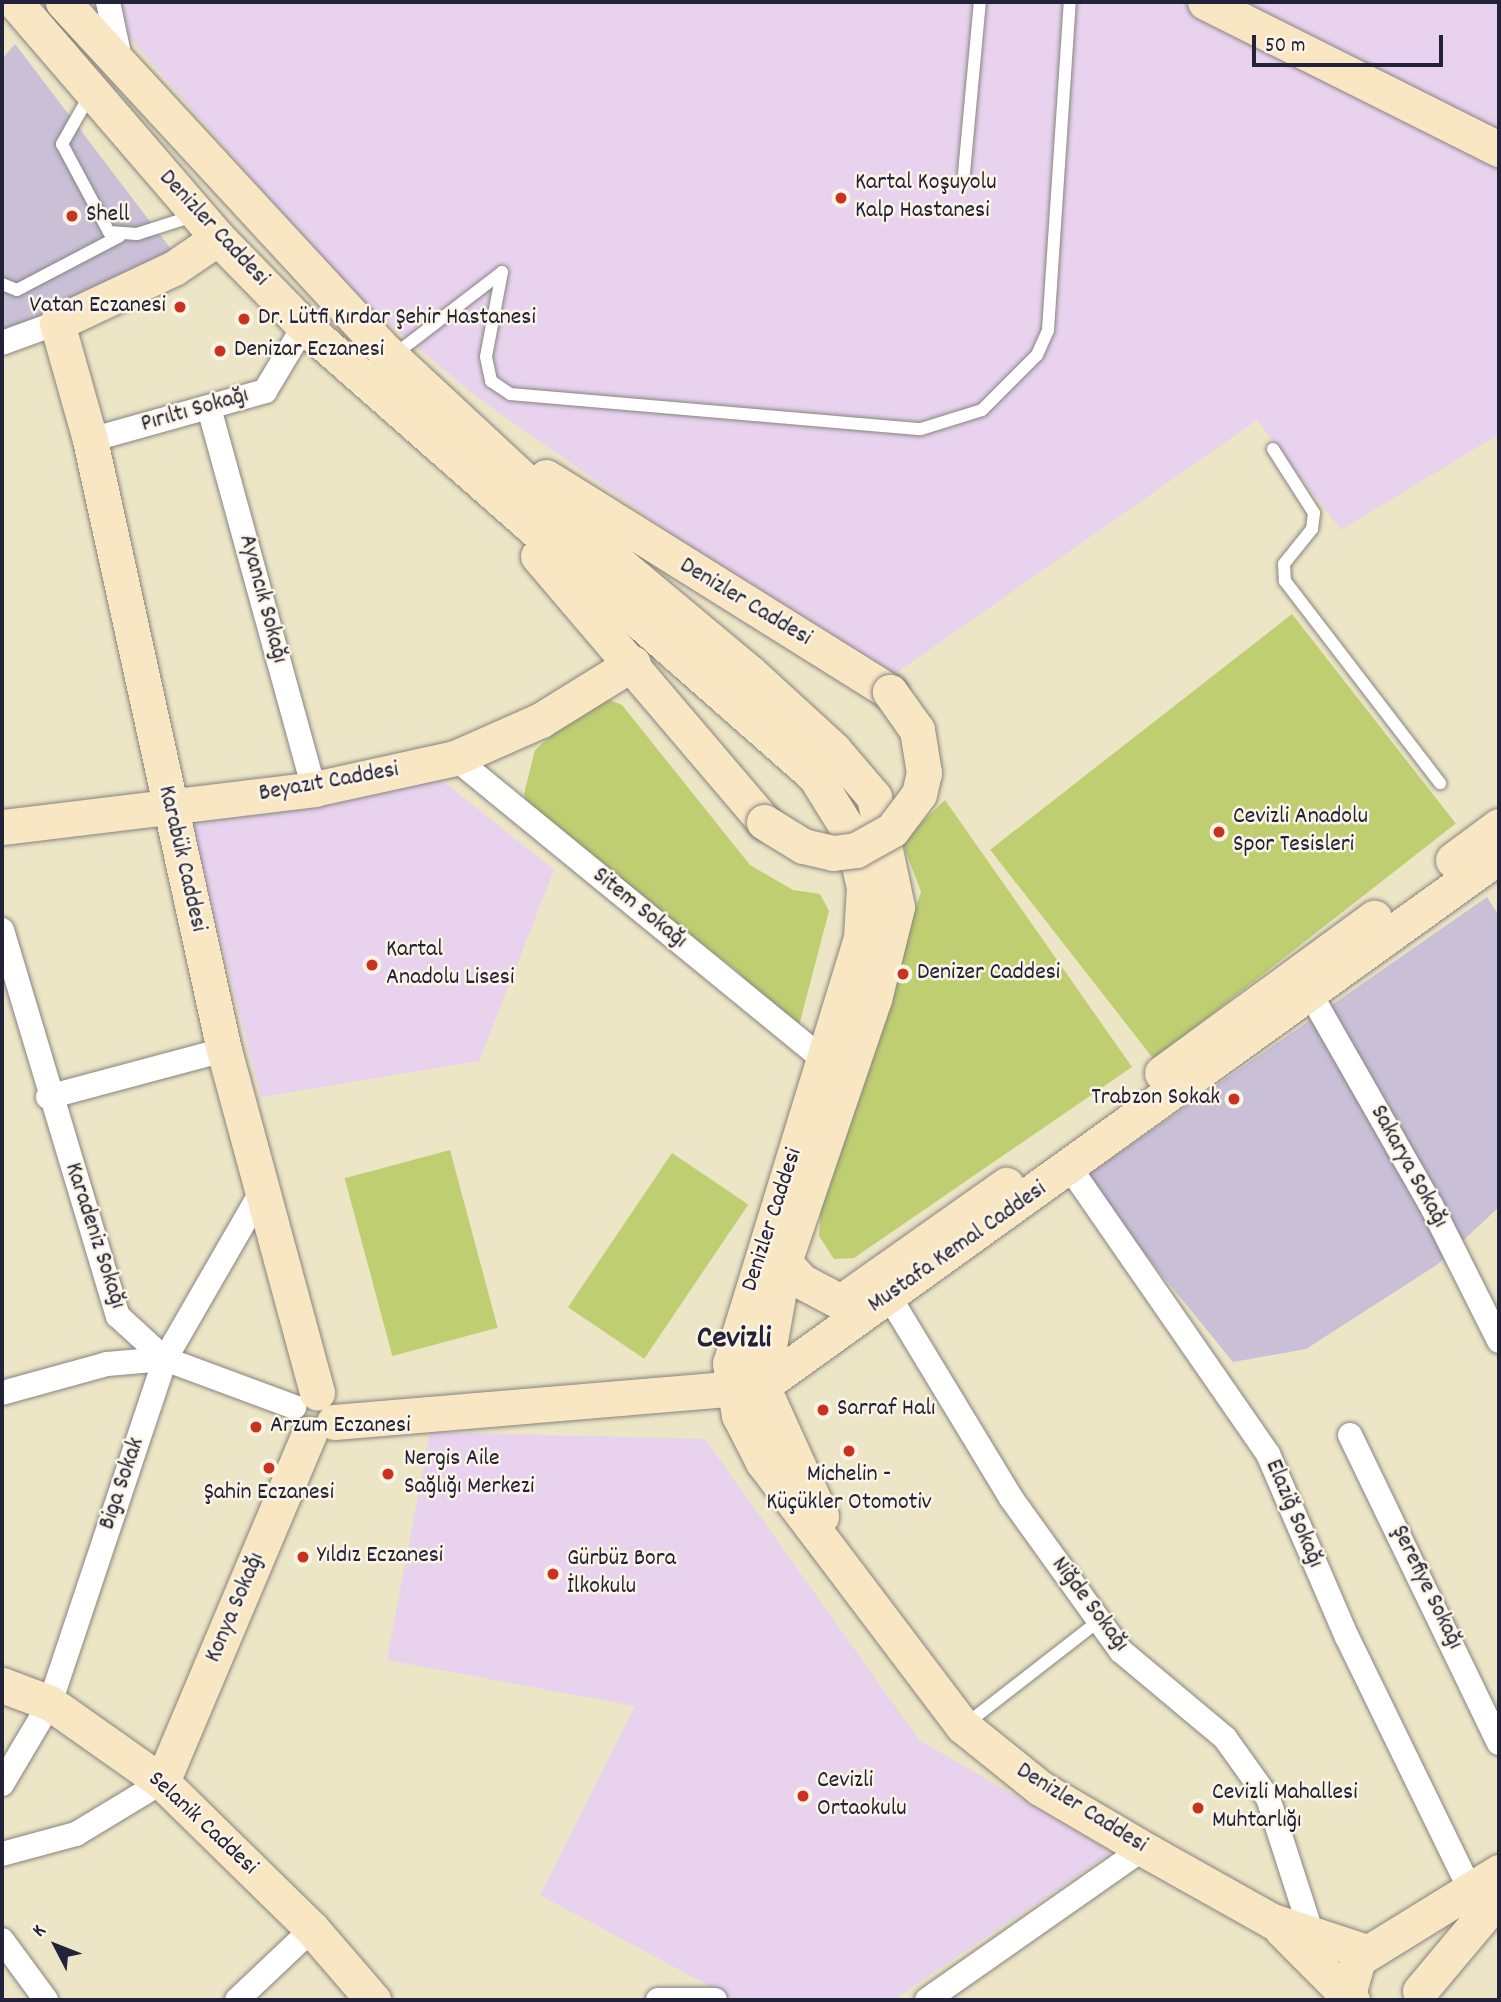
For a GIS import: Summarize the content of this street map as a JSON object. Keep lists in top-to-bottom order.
{
  "streets": {
    "street": [
      "Denizler Caddesi",
      "Pırıltı Sokağı",
      "Ayancık Sokağı",
      "Beyazıt Caddesi",
      "Karabük Caddesi",
      "Sitem Sokağı",
      "Sakarya Sokağı",
      "Karadeniz Sokağı",
      "Mustafa Kemal Caddesi",
      "Biga Sokak",
      "Elaziğ Sokağı",
      "Şerefiye Sokağı",
      "Niğde Sokağı",
      "Konya Sokağı",
      "Selanik Caddesi"
    ]
  },
  "crossings": [
    ["Denizler Caddesi", "Pırıltı Sokağı"],
    ["Denizler Caddesi", "Beyazıt Caddesi"],
    ["Denizler Caddesi", "Sitem Sokağı"],
    ["Denizler Caddesi", "Mustafa Kemal Caddesi"],
    ["Denizler Caddesi", "Niğde Sokağı"],
    ["Pırıltı Sokağı", "Ayancık Sokağı"],
    ["Pırıltı Sokağı", "Karabük Caddesi"],
    ["Ayancık Sokağı", "Beyazıt Caddesi"],
    ["Beyazıt Caddesi", "Karabük Caddesi"],
    ["Beyazıt Caddesi", "Sitem Sokağı"],
    ["Karabük Caddesi", "Biga Sokak"],
    ["Karabük Caddesi", "Konya Sokağı"],
    ["Sakarya Sokağı", "Mustafa Kemal Caddesi"],
    ["Karadeniz Sokağı", "Biga Sokak"],
    ["Mustafa Kemal Caddesi", "Elaziğ Sokağı"],
    ["Mustafa Kemal Caddesi", "Niğde Sokağı"],
    ["Biga Sokak", "Selanik Caddesi"],
    ["Konya Sokağı", "Selanik Caddesi"]
  ],
  "districts": ["Cevizli"],
  "places": [
    "Kartal Koşuyolu Kalp Hastanesi",
    "Shell",
    "Vatan Eczanesi",
    "Dr. Lütfi Kırdar Şehir Hastanesi",
    "Denizar Eczanesi",
    "Cevizli Anadolu Spor Tesisleri",
    "Kartal Anadolu Lisesi",
    "Denizer Caddesi",
    "Trabzon Sokak",
    "Sarraf Halı",
    "Arzum Eczanesi",
    "Michelin - Küçükler Otomotiv",
    "Şahin Eczanesi",
    "Nergis Aile Sağlığı Merkezi",
    "Yıldız Eczanesi",
    "Gürbüz Bora İlkokulu",
    "Cevizli Ortaokulu",
    "Cevizli Mahallesi Muhtarlığı"
  ],
  "scale_bar": "50 m",
  "north": "top left"
}
